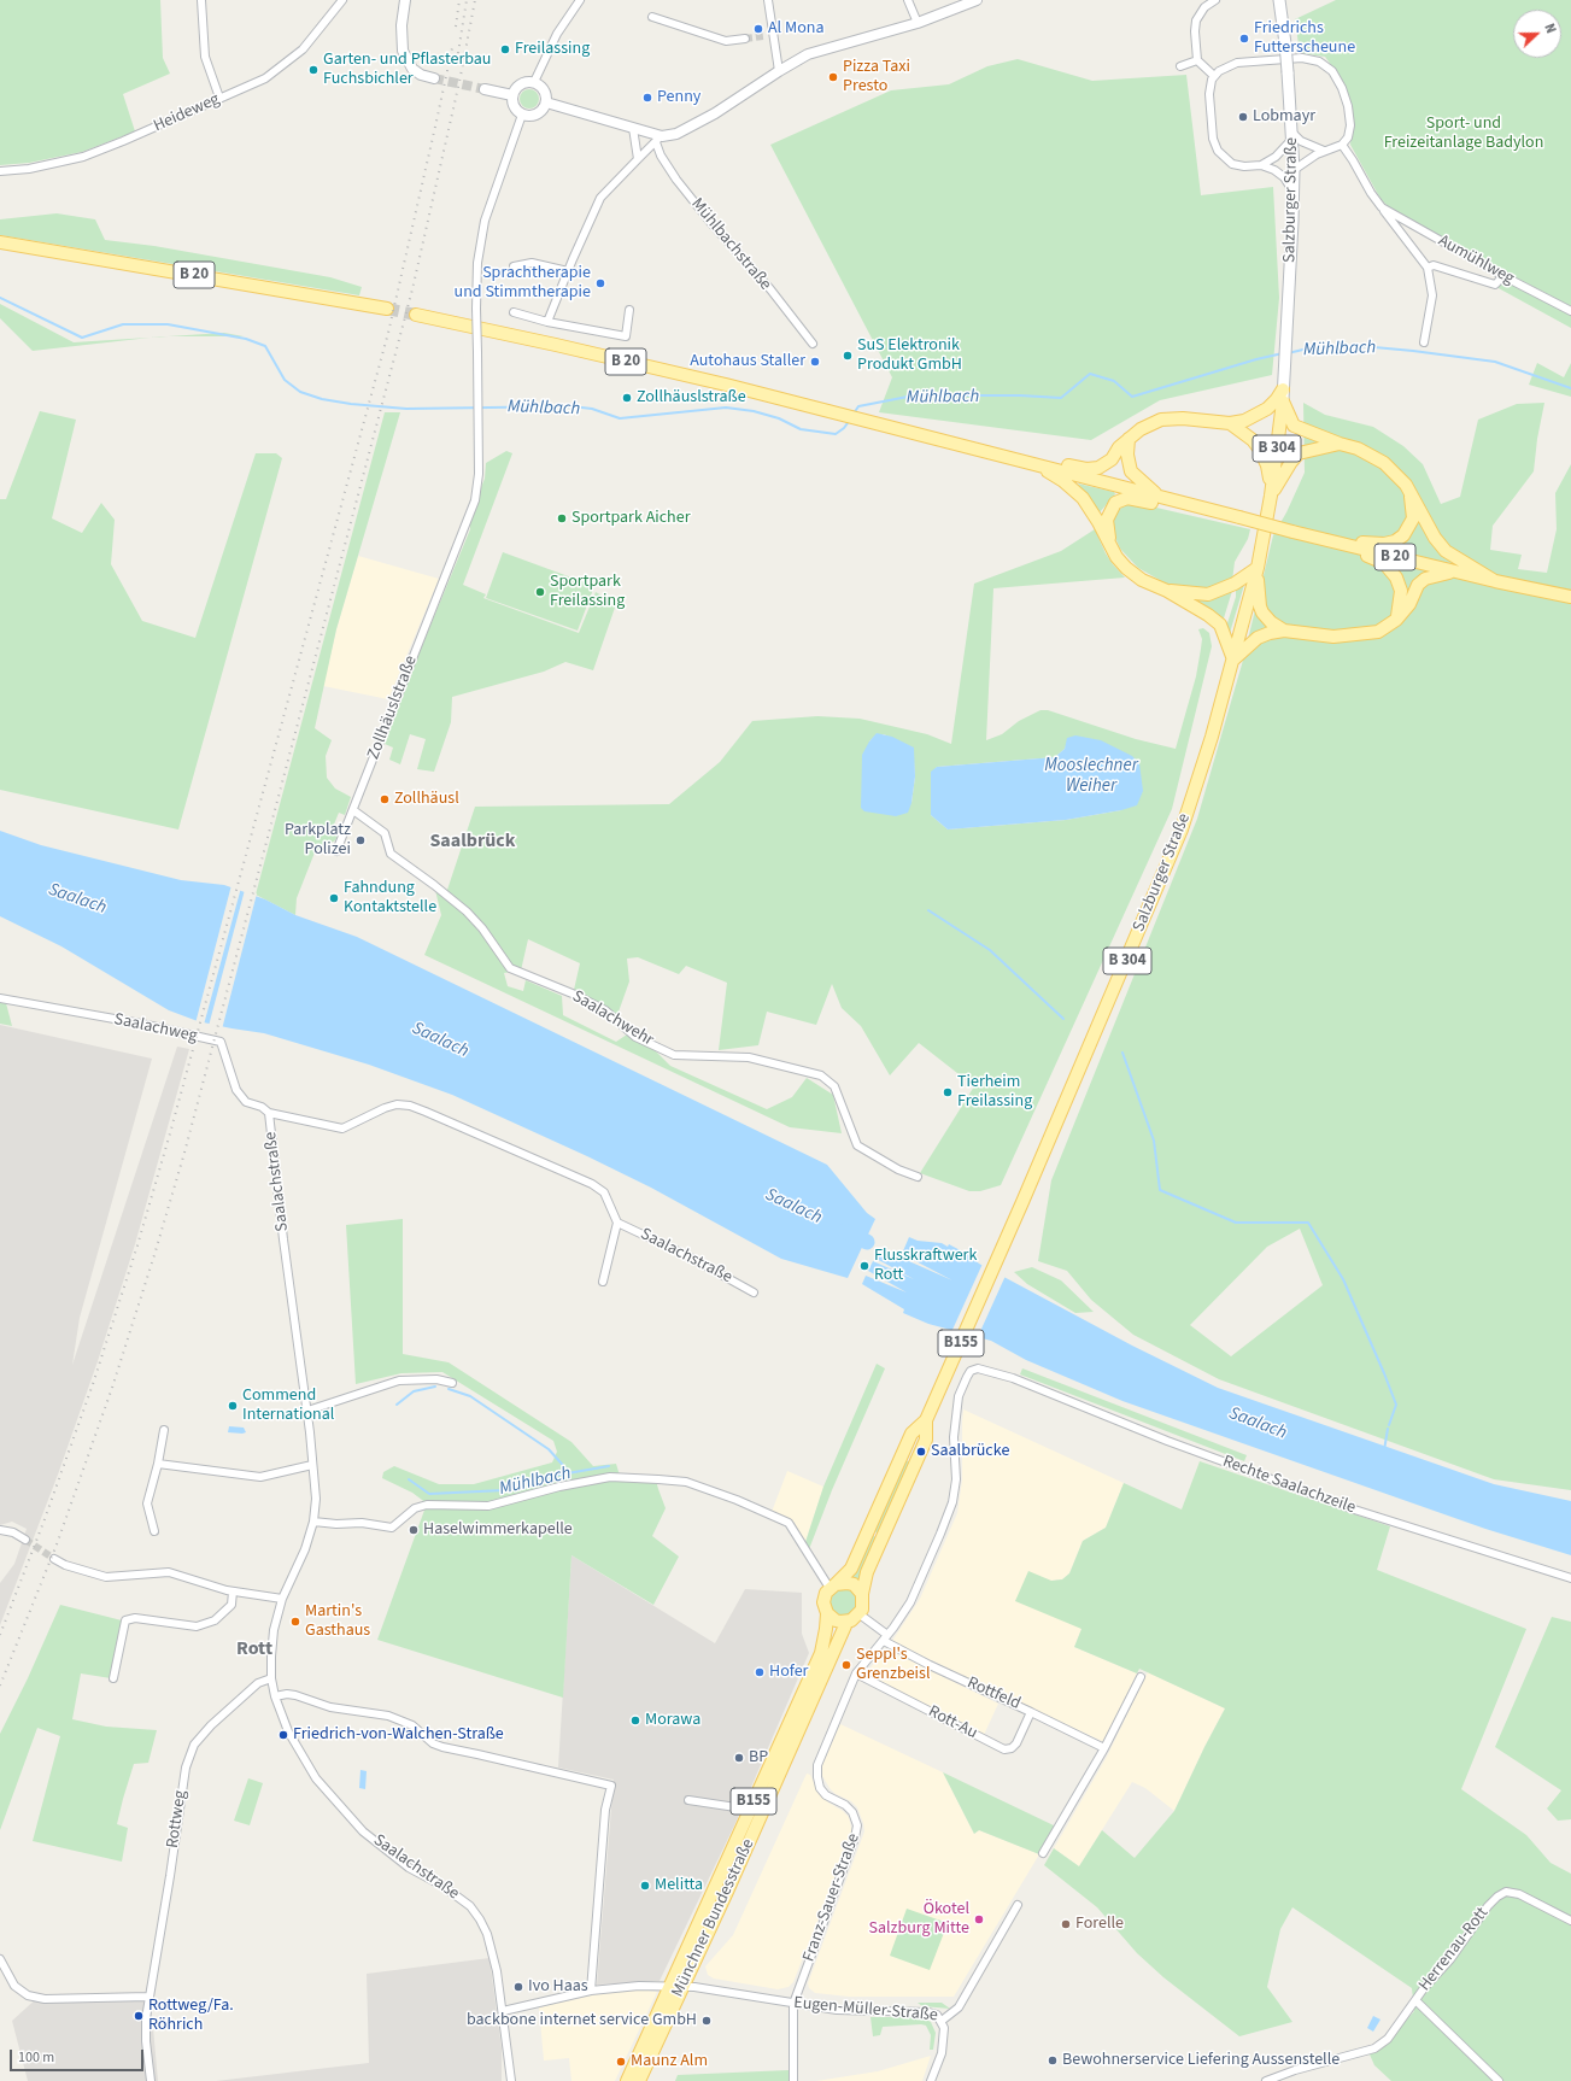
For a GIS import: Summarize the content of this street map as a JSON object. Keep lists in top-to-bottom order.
{
  "streets": {
    "main road": [
      "Salzburger Straße",
      "B 20",
      "B 304",
      "B155",
      "Münchner Bundesstraße"
    ],
    "street": [
      "Heideweg",
      "Mühlbachstraße",
      "Aumühlweg",
      "Zollhäuslstraße",
      "Saalachwehr",
      "Saalachweg",
      "Saalachstraße",
      "Rechte Saalachzeile",
      "Rottfeld",
      "Rott-Au",
      "Rottweg",
      "Franz-Sauer-Straße",
      "Herrenau-Rott",
      "Eugen-Müller-Straße"
    ]
  },
  "crossings": [
    ["Salzburger Straße", "B 304"],
    ["Salzburger Straße", "B155"],
    ["Zollhäuslstraße", "Saalachwehr"],
    ["Saalachweg", "Saalachstraße"],
    ["Saalachstraße", "Rottweg"],
    ["B155", "Münchner Bundesstraße"],
    ["Rechte Saalachzeile", "Franz-Sauer-Straße"],
    ["Rottfeld", "Rott-Au"],
    ["Rottfeld", "Franz-Sauer-Straße"],
    ["Rott-Au", "Franz-Sauer-Straße"],
    ["Franz-Sauer-Straße", "Eugen-Müller-Straße"],
    ["Münchner Bundesstraße", "Eugen-Müller-Straße"]
  ],
  "districts": ["Saalbrück", "Rott"],
  "water": ["Mühlbach", "Mooslechner Weiher", "Saalach"],
  "parks": ["Sport- und Freizeitanlage Badylon"],
  "places": [
    "Al Mona",
    "Friedrichs Futterscheune",
    "Freilassing",
    "Garten- und Pflasterbau Fuchsbichler",
    "Pizza Taxi Presto",
    "Penny",
    "Lobmayr",
    "Sprachtherapie und Stimmtherapie",
    "SuS Elektronik Produkt GmbH",
    "Autohaus Staller",
    "Zollhäuslstraße",
    "Sportpark Aicher",
    "Sportpark Freilassing",
    "Zollhäusl",
    "Parkplatz Polizei",
    "Fahndung Kontaktstelle",
    "Tierheim Freilassing",
    "Flusskraftwerk Rott",
    "Commend International",
    "Saalbrücke",
    "Haselwimmerkapelle",
    "Martin's Gasthaus",
    "Seppl's Grenzbeisl",
    "Hofer",
    "Morawa",
    "Friedrich-von-Walchen-Straße",
    "BP",
    "Melitta",
    "Ökotel Salzburg Mitte",
    "Forelle",
    "Ivo Haas",
    "Rottweg/Fa. Röhrich",
    "backbone internet service GmbH",
    "Bewohnerservice Liefering Aussenstelle",
    "Maunz Alm"
  ],
  "scale_bar": "100 m",
  "north": "right"
}
